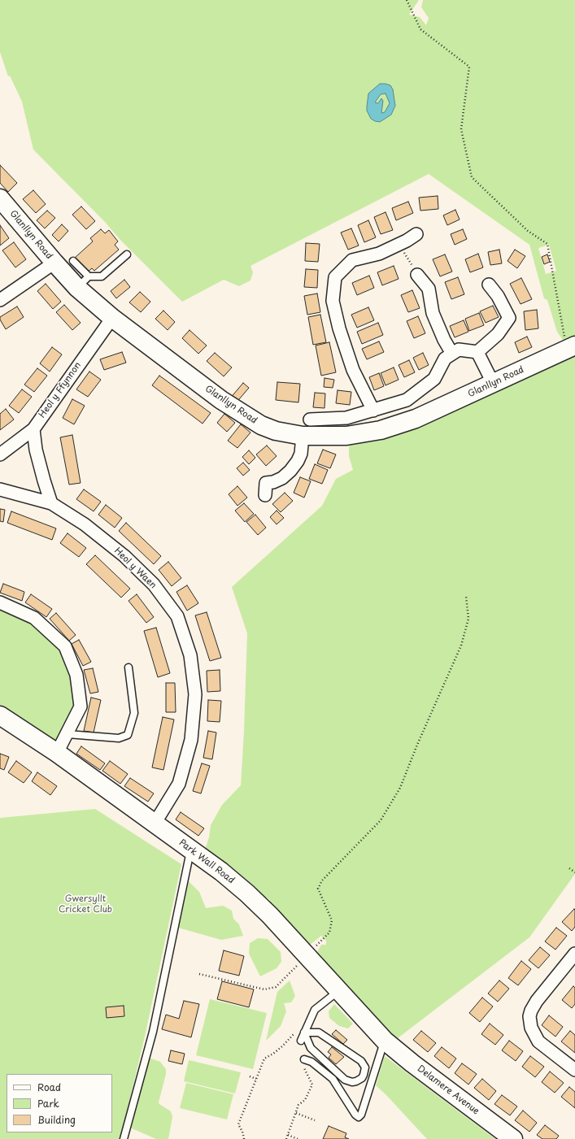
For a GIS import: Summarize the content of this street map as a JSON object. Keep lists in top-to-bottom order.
{
  "streets": {
    "street": [
      "Glanllyn Road",
      "Heol y Ffynnon",
      "Heol y Waen",
      "Park Wall Road",
      "Delamere Avenue"
    ]
  },
  "crossings": [
    ["Glanllyn Road", "Heol y Ffynnon"],
    ["Heol y Waen", "Park Wall Road"],
    ["Park Wall Road", "Delamere Avenue"]
  ],
  "parks": ["Gwersyllt Cricket Club"],
  "legend": ["Road", "Park", "Building"]
}
